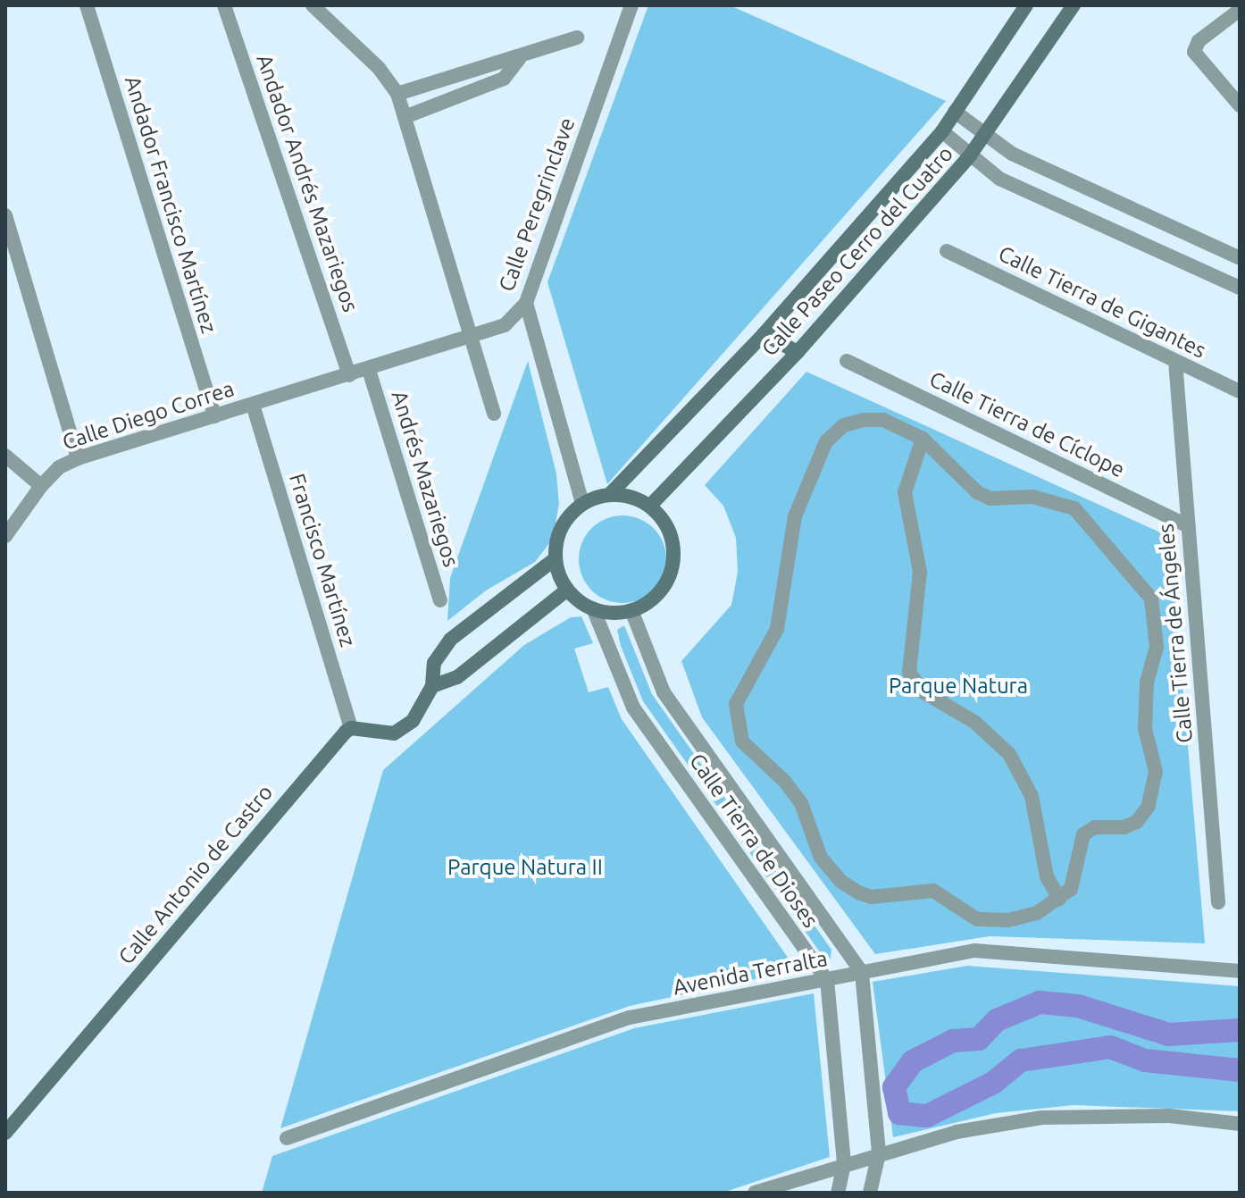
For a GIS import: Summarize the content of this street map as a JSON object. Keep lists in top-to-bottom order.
{
  "streets": {
    "street": [
      "Andador Andrés Mazariegos",
      "Andador Francisco Martínez",
      "Calle Peregrinclave",
      "Calle Paseo Cerro del Cuatro",
      "Calle Tierra de Gigantes",
      "Calle Diego Correa",
      "Calle Tierra de Cíclope",
      "Andrés Mazariegos",
      "Francisco Martínez",
      "Calle Tierra de Ángeles",
      "Calle Tierra de Dioses",
      "Calle Antonio de Castro",
      "Avenida Terralta"
    ]
  },
  "crossings": [
    ["Andador Andrés Mazariegos", "Calle Peregrinclave"],
    ["Andador Francisco Martínez", "Calle Diego Correa"],
    ["Calle Peregrinclave", "Calle Diego Correa"],
    ["Calle Peregrinclave", "Andrés Mazariegos"],
    ["Calle Peregrinclave", "Francisco Martínez"],
    ["Calle Paseo Cerro del Cuatro", "Calle Tierra de Dioses"],
    ["Calle Tierra de Gigantes", "Calle Tierra de Ángeles"],
    ["Calle Diego Correa", "Francisco Martínez"],
    ["Calle Tierra de Cíclope", "Calle Tierra de Ángeles"],
    ["Francisco Martínez", "Calle Antonio de Castro"],
    ["Calle Tierra de Dioses", "Avenida Terralta"]
  ],
  "parks": ["Parque Natura", "Parque Natura II"]
}
